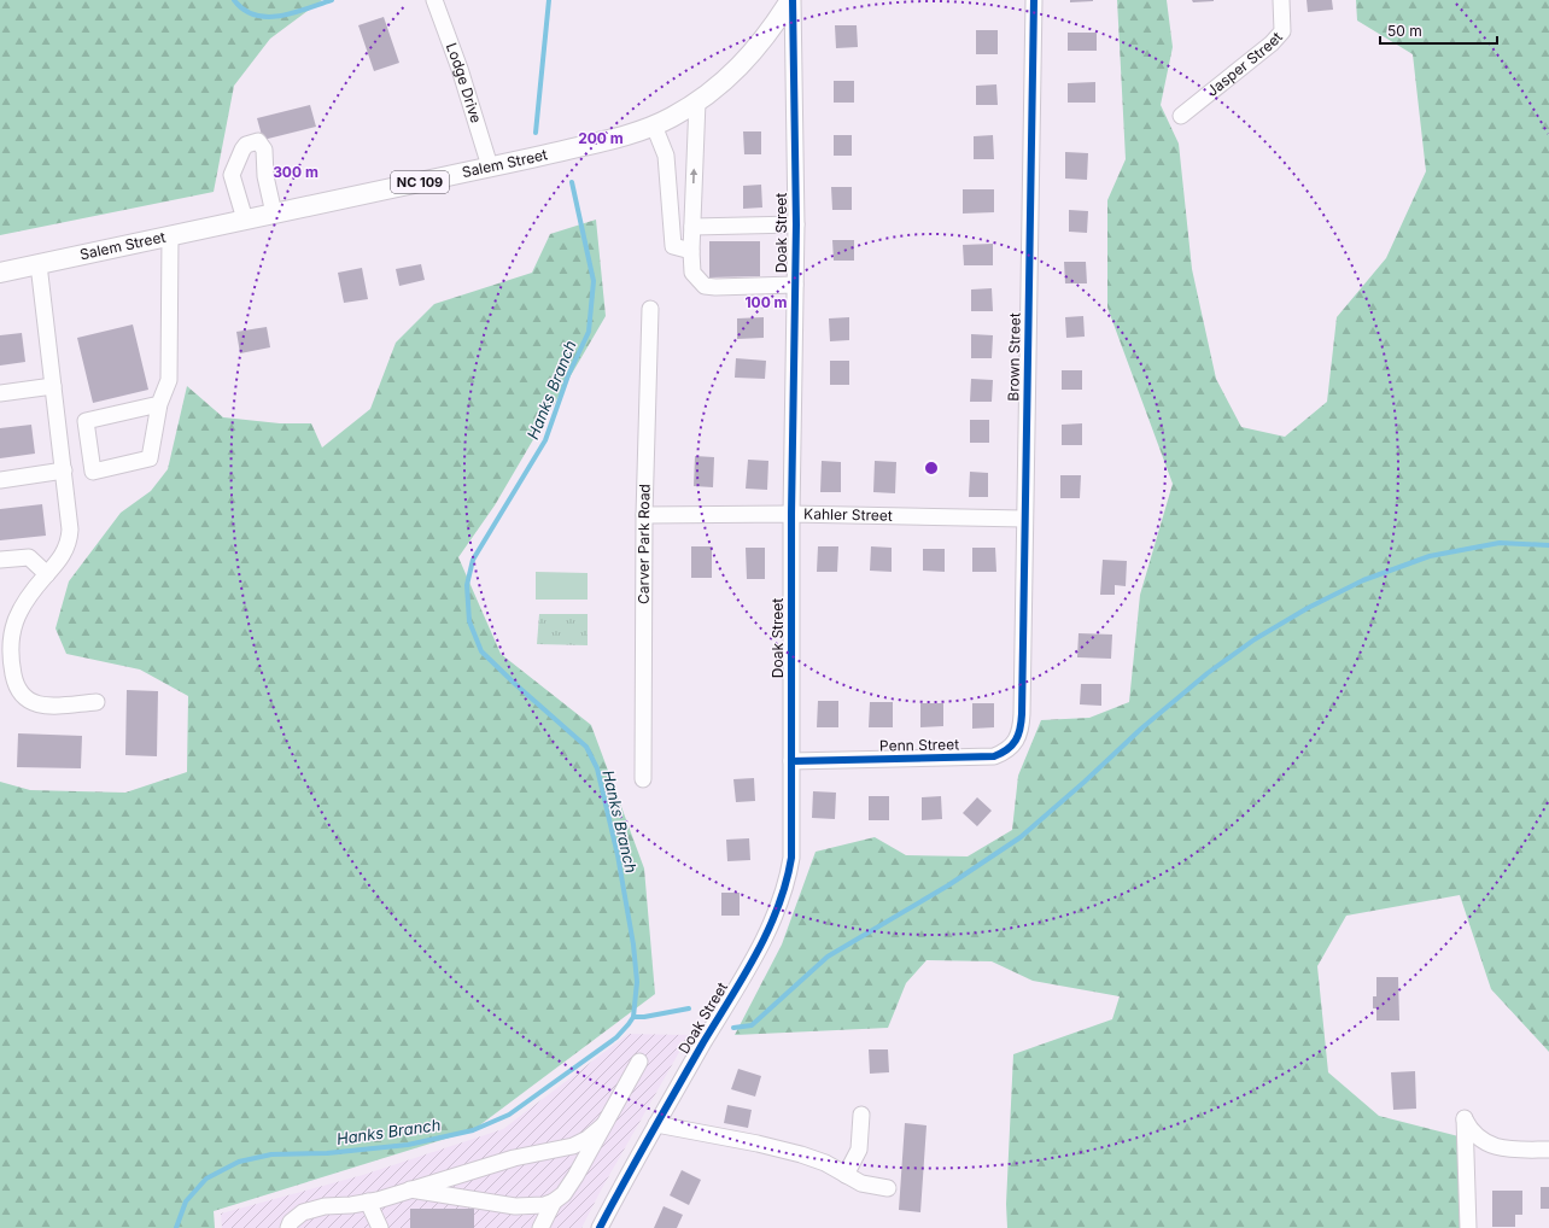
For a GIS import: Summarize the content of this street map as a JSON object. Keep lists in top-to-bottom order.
{
  "streets": {
    "main road": ["Salem Street", "NC 109"],
    "street": [
      "Jasper Street",
      "Lodge Drive",
      "Doak Street",
      "Brown Street",
      "Kahler Street",
      "Carver Park Road",
      "Penn Street"
    ]
  },
  "crossings": [
    ["Lodge Drive", "Salem Street"],
    ["Salem Street", "Doak Street"],
    ["Doak Street", "Kahler Street"],
    ["Doak Street", "Penn Street"],
    ["Brown Street", "Kahler Street"],
    ["Brown Street", "Penn Street"],
    ["Kahler Street", "Carver Park Road"]
  ],
  "water": ["Hanks Branch"],
  "scale_bar": "50 m",
  "rings": ["200 m", "300 m", "100 m"]
}
